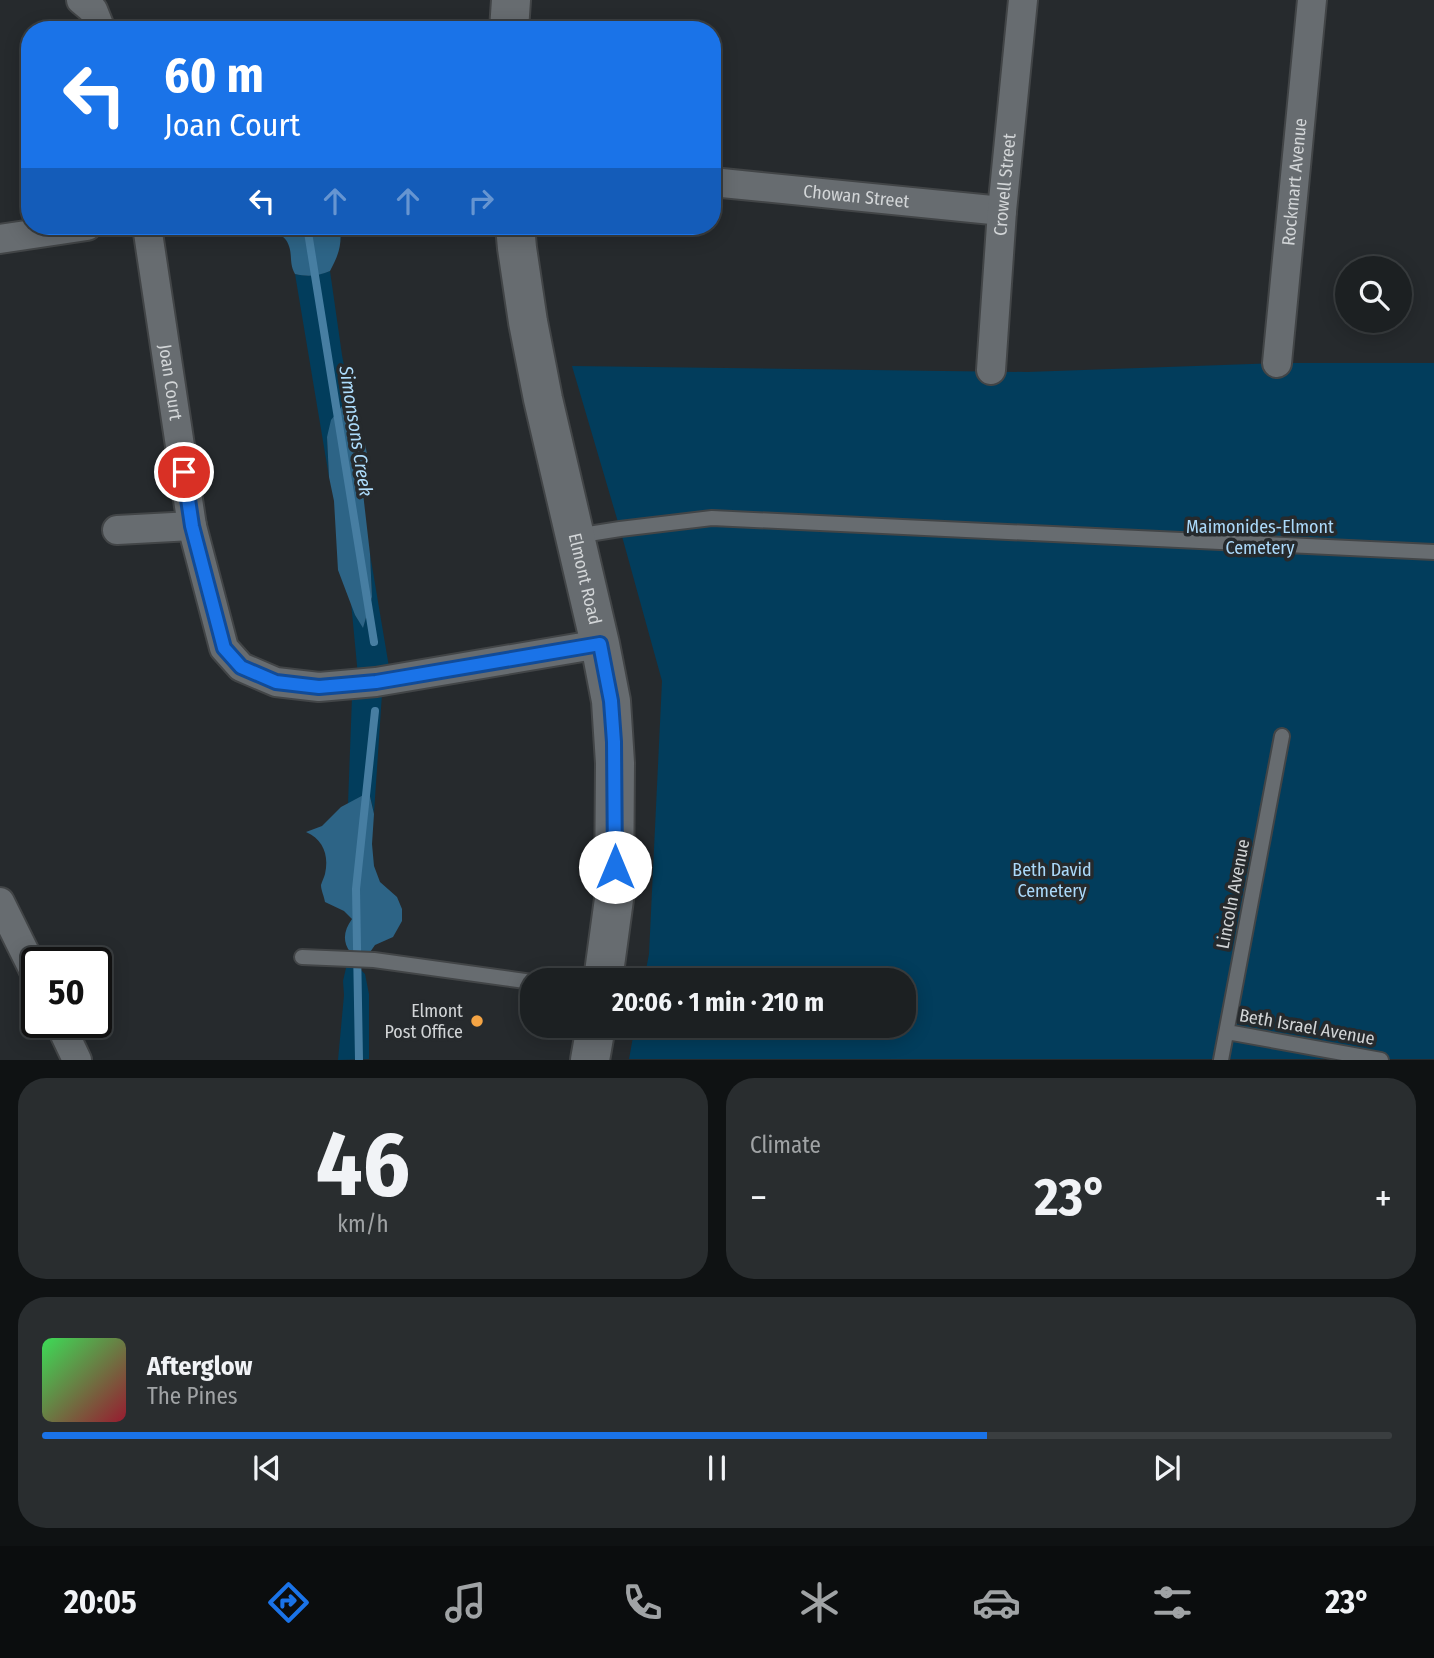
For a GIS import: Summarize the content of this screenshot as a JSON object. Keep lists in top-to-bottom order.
{
  "streets": {
    "main road": ["Elmont Road"],
    "street": [
      "Rockmart Avenue",
      "Crowell Street",
      "Chowan Street",
      "Joan Court"
    ],
    "lane": ["Lincoln Avenue", "Beth Israel Avenue"]
  },
  "crossings": [
    ["Crowell Street", "Chowan Street"],
    ["Joan Court", "Elmont Road"],
    ["Lincoln Avenue", "Beth Israel Avenue"]
  ],
  "water": ["Simonsons Creek"],
  "parks": ["Maimonides-Elmont Cemetery", "Beth David Cemetery"],
  "places": ["Elmont Post Office"],
  "page": {
    "turn": ["60 m", "Joan Court"],
    "limit": "50",
    "trip": "20:06 · 1 min · 210 m",
    "tile": [
      ["46", "km/h"],
      "Climate"
    ],
    "heat": ["−", "23°", "+"],
    "song": ["Afterglow", "The Pines"],
    "tabs": ["20:05", "23°"]
  }
}
